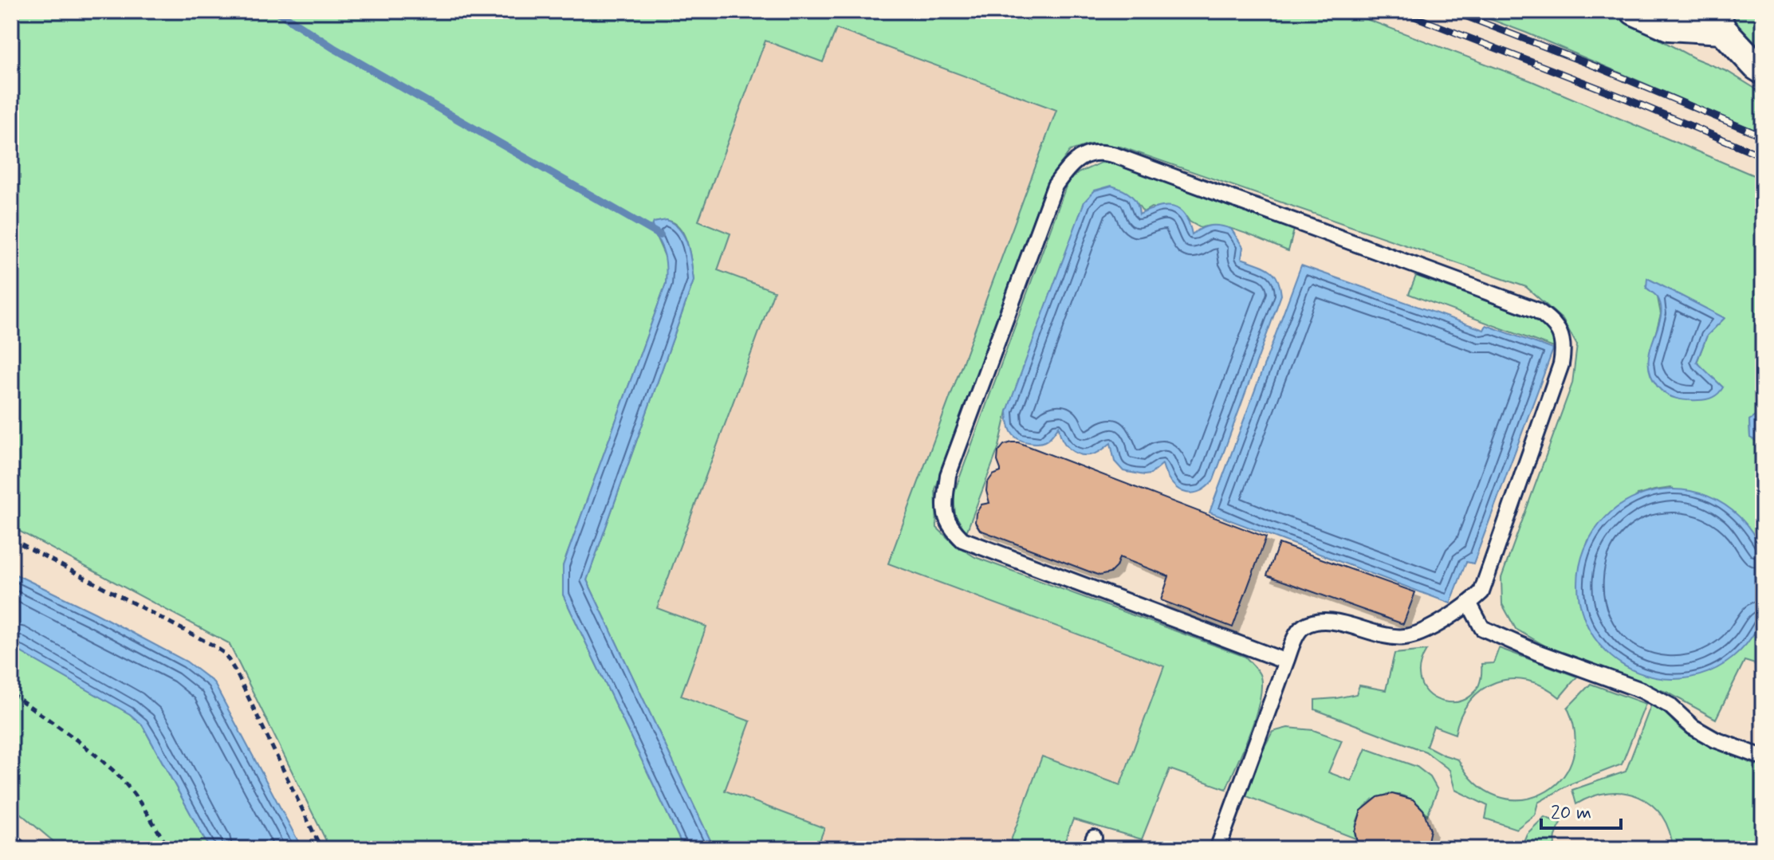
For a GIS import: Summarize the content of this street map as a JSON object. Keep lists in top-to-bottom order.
{
  "scale_bar": "20 m"
}
